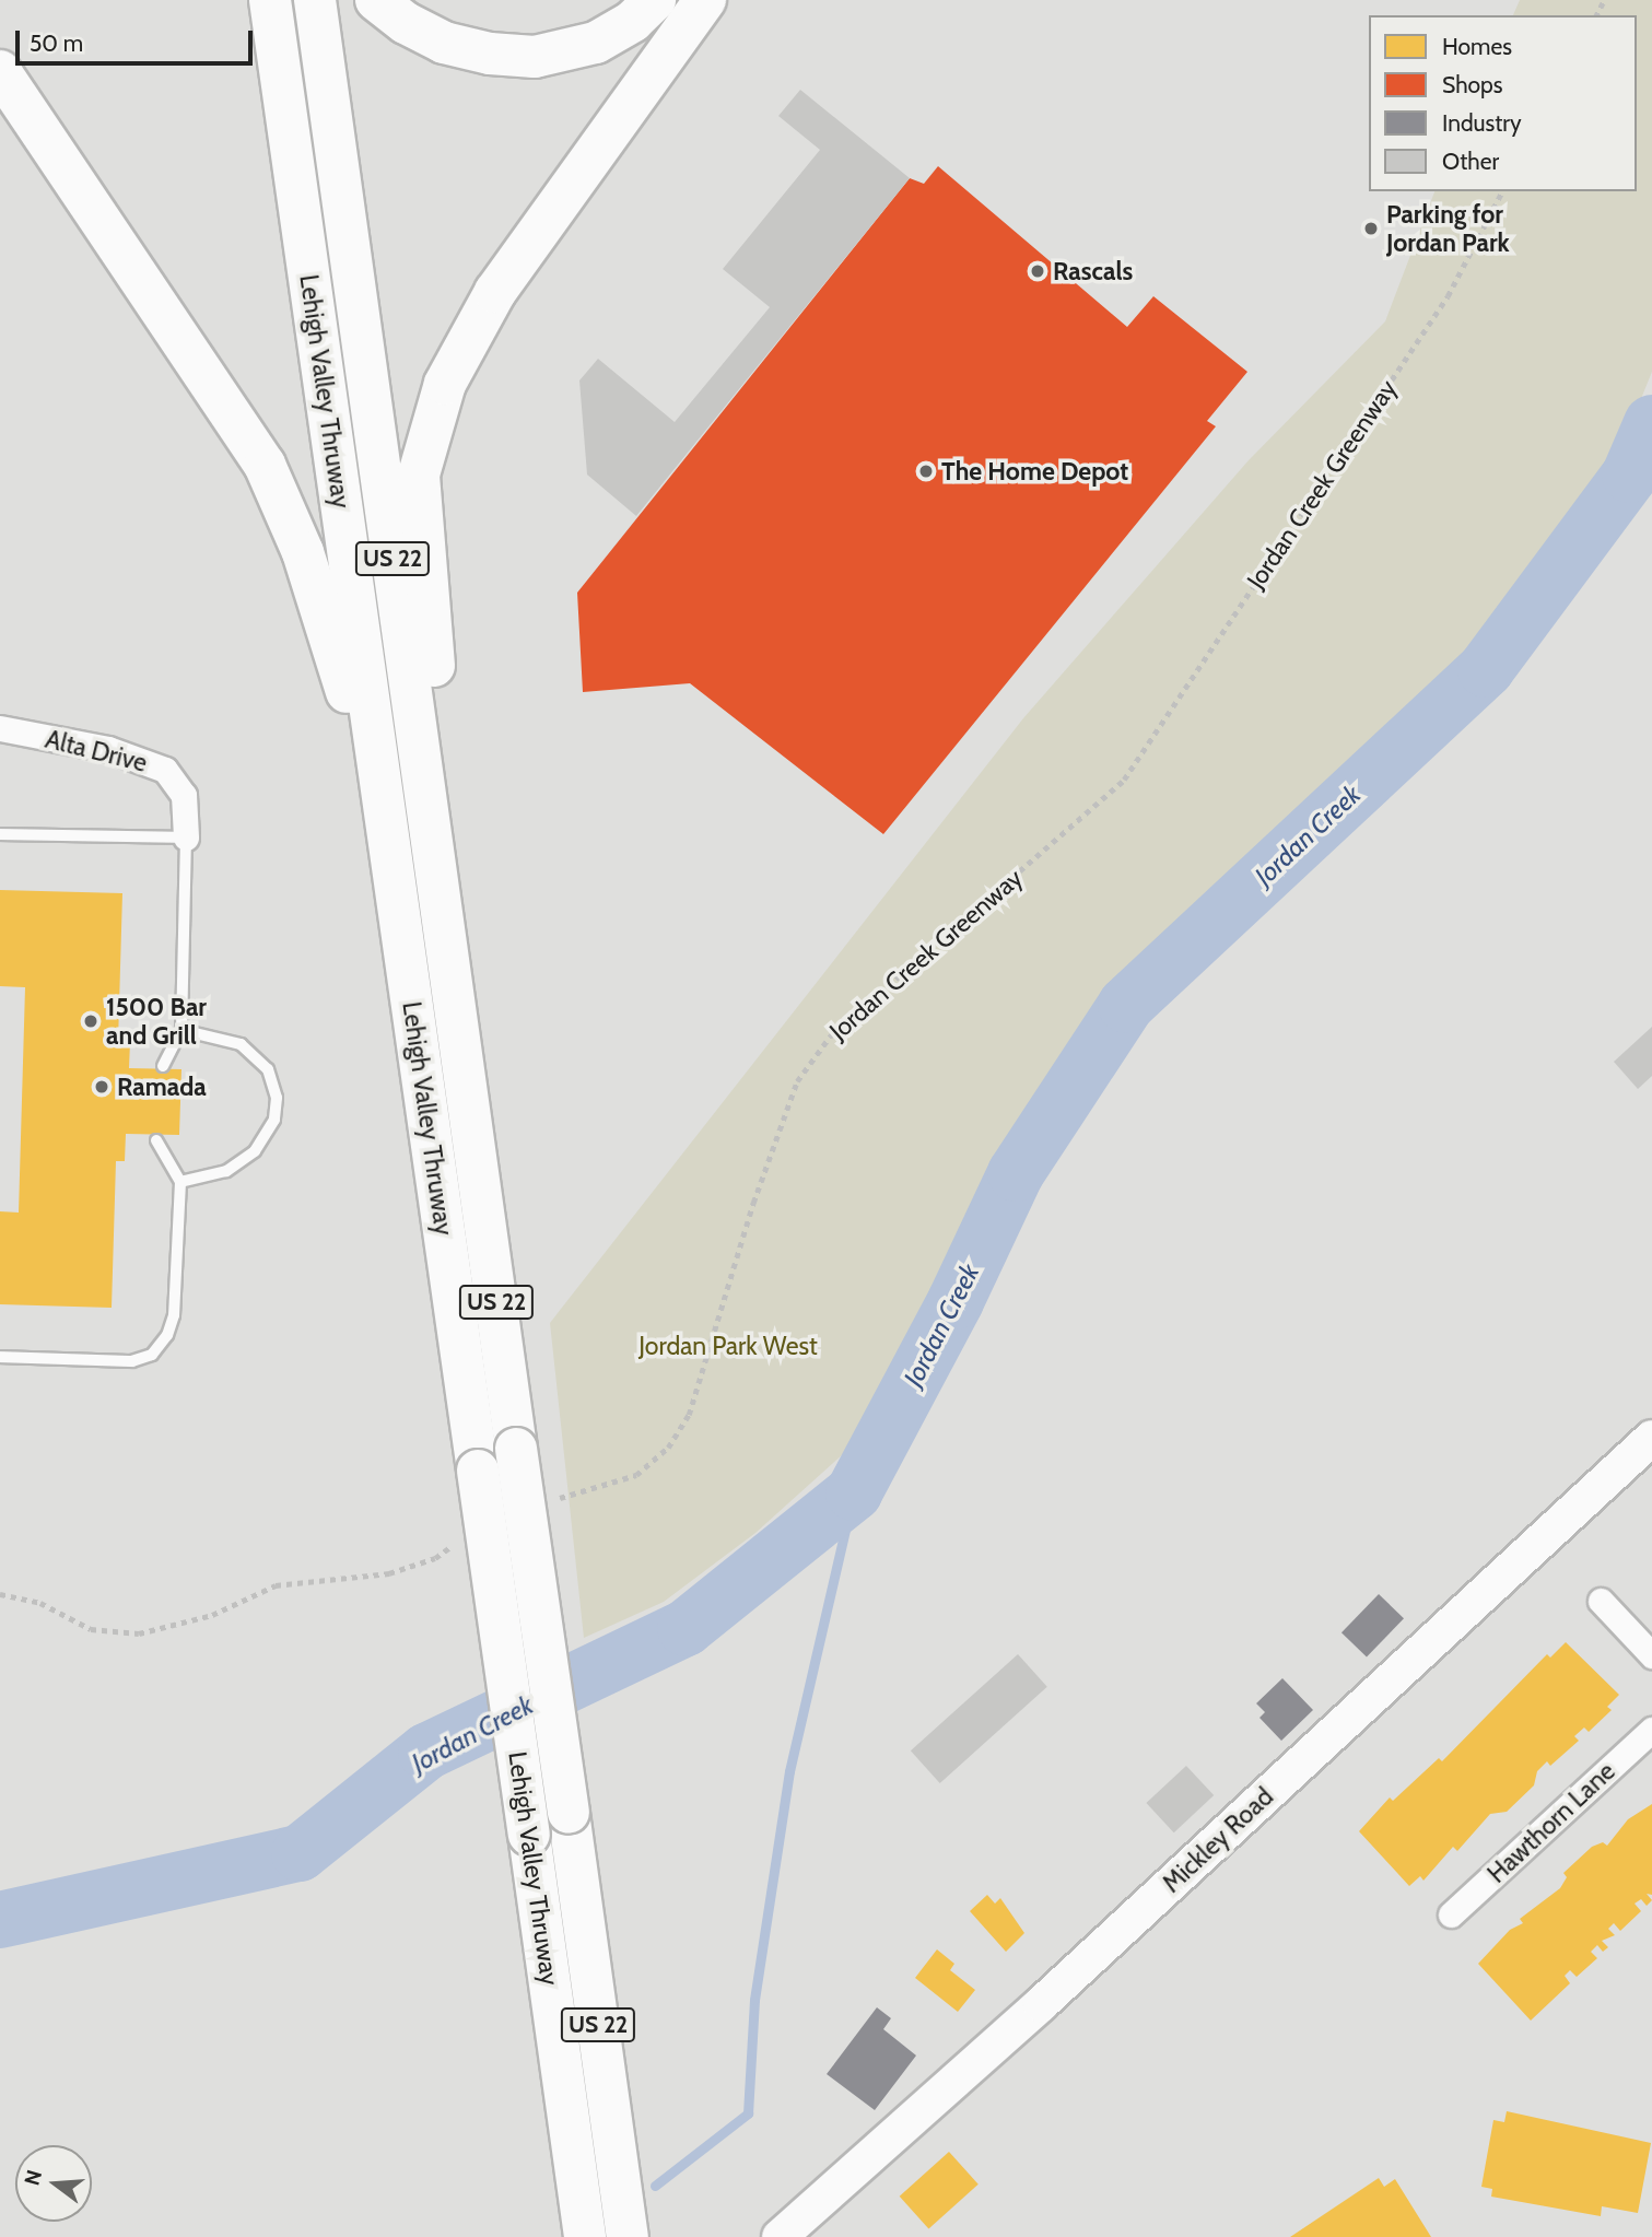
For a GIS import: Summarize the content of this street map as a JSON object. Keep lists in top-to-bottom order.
{
  "streets": {
    "highway": ["Lehigh Valley Thruway", "US 22"],
    "street": ["Alta Drive", "Hawthorn Lane", "Mickley Road"],
    "path": ["Jordan Creek Greenway"]
  },
  "water": ["Jordan Creek"],
  "parks": ["Jordan Park West"],
  "places": [
    "Parking for Jordan Park",
    "Rascals",
    "The Home Depot",
    "1500 Bar and Grill",
    "Ramada"
  ],
  "legend": [
    "Homes",
    "Shops",
    "Industry",
    "Other"
  ],
  "scale_bar": "50 m",
  "north": "left"
}
